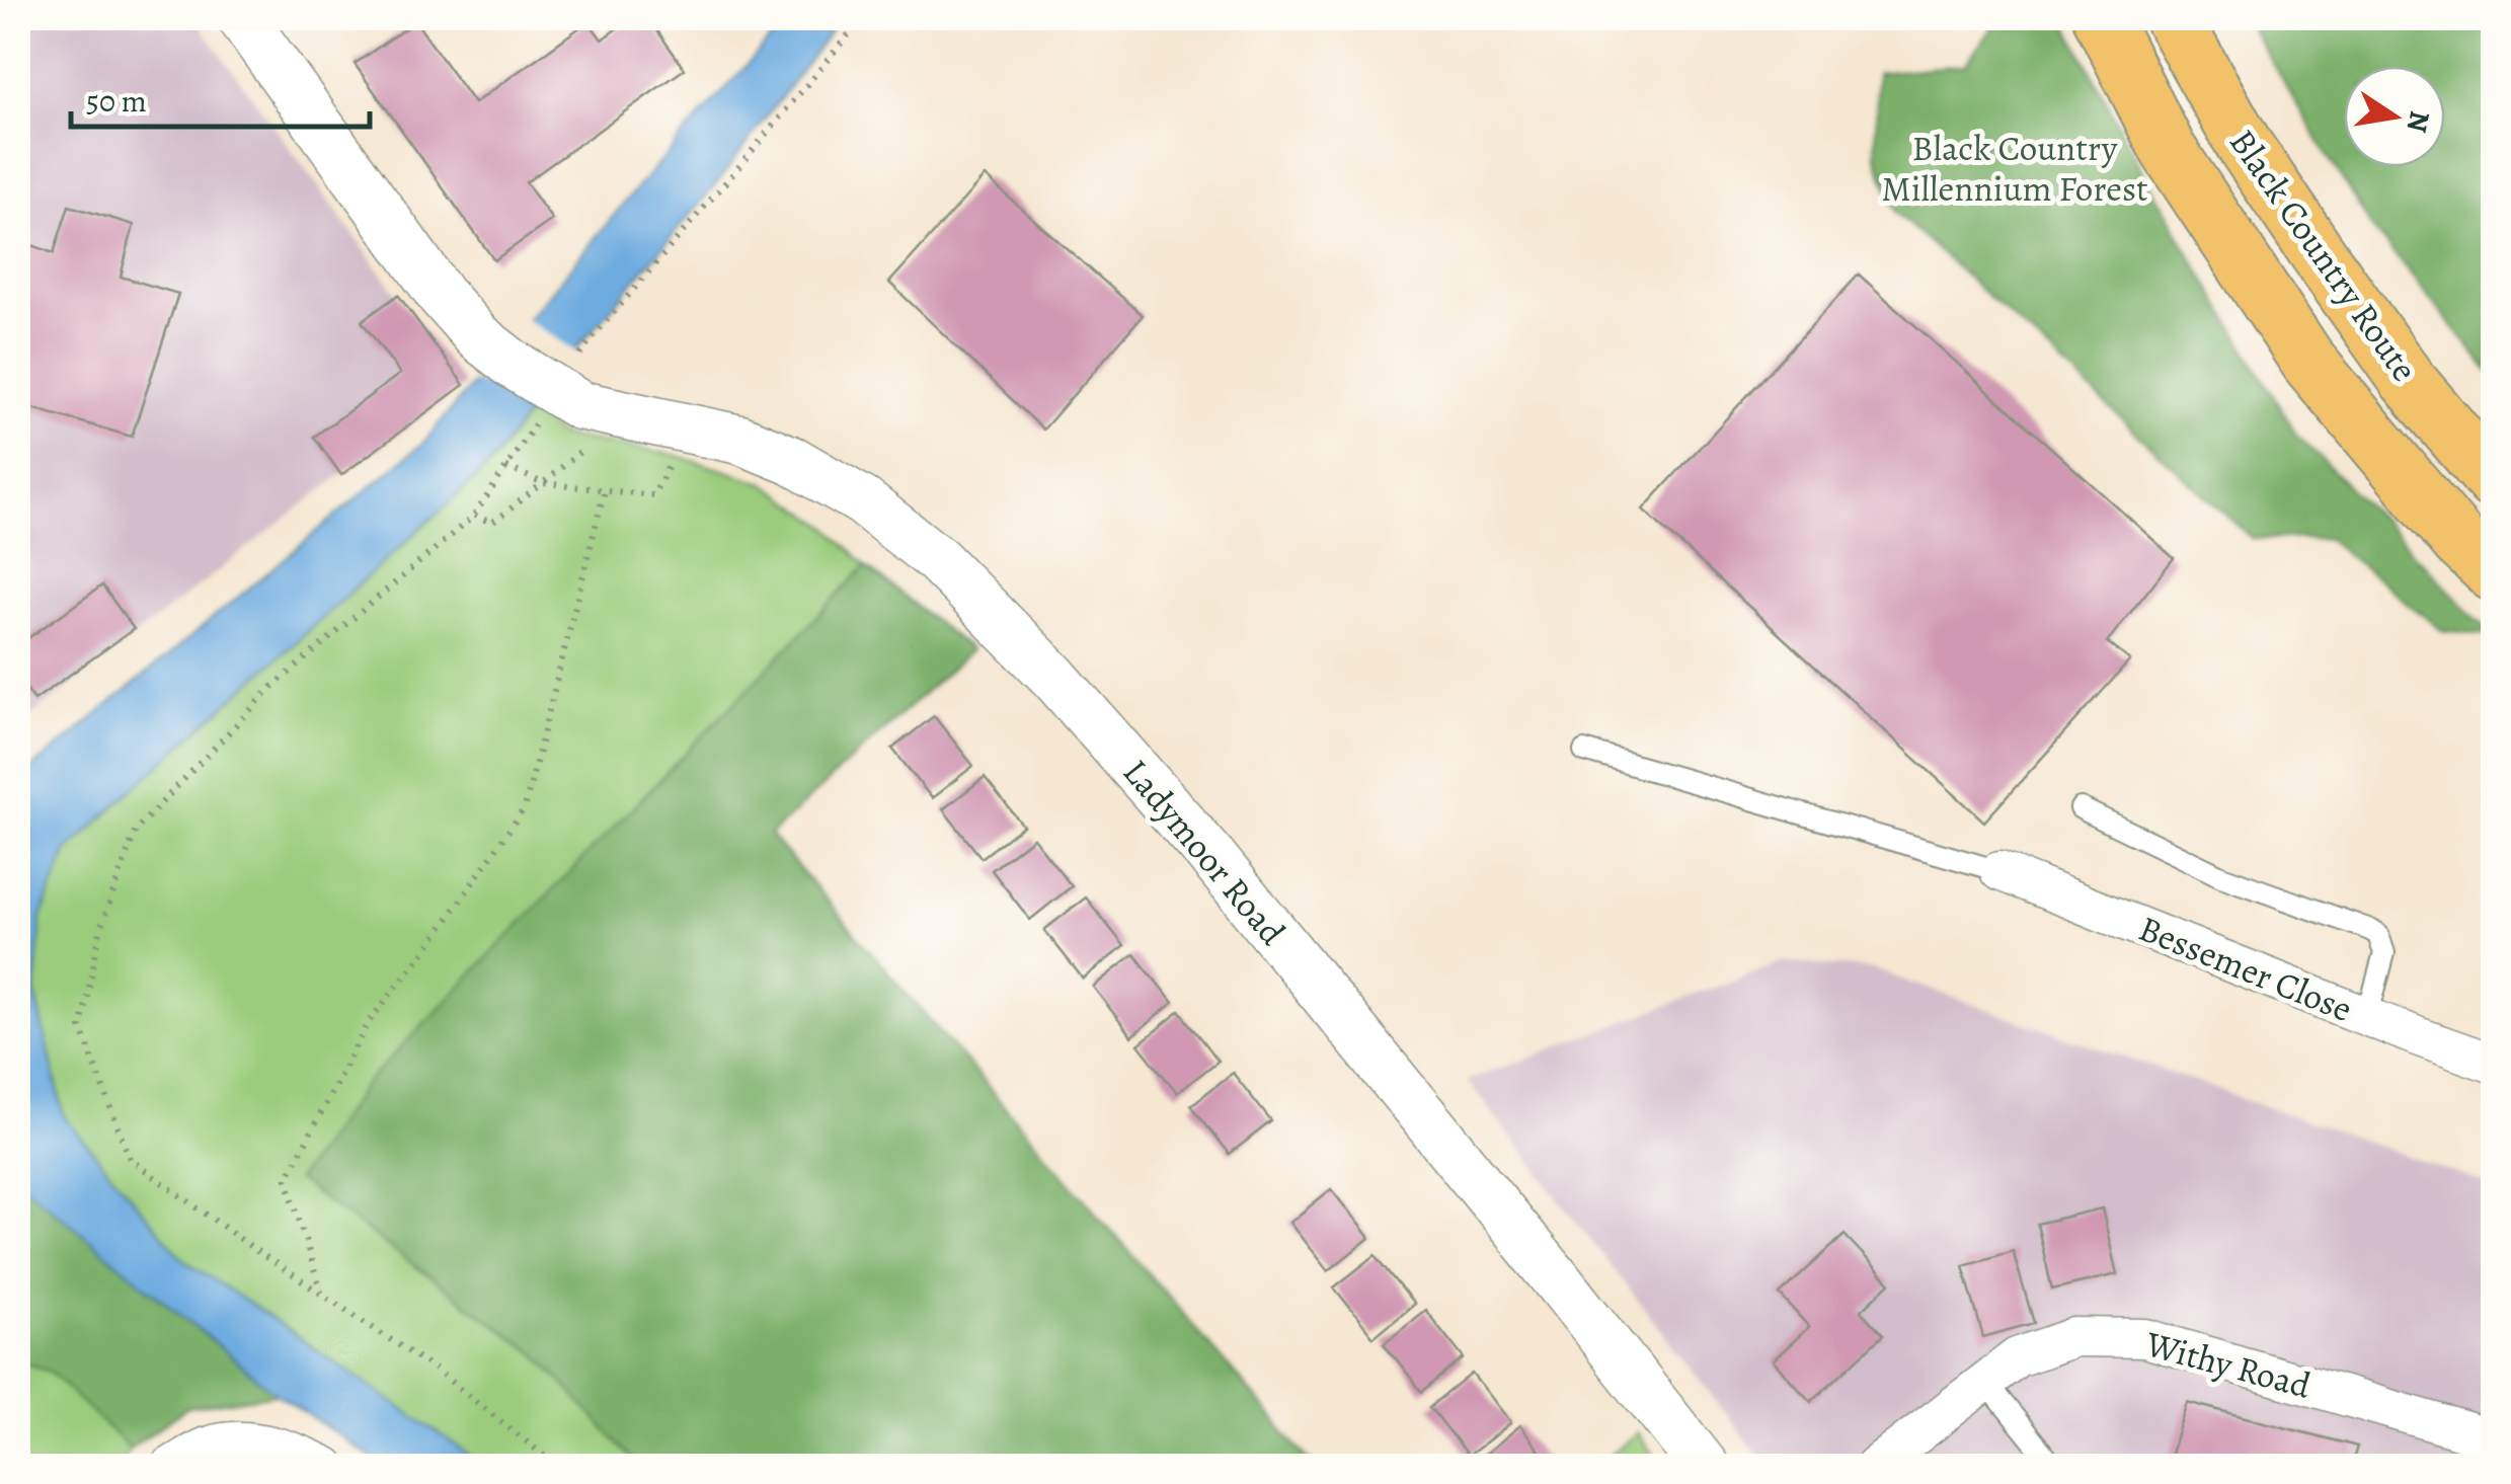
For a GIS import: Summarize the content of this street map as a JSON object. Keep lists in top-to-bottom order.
{
  "streets": {
    "highway": ["Black Country Route"],
    "street": ["Ladymoor Road", "Bessemer Close", "Withy Road"]
  },
  "parks": ["Black Country Millennium Forest"],
  "scale_bar": "50 m",
  "north": "right"
}
